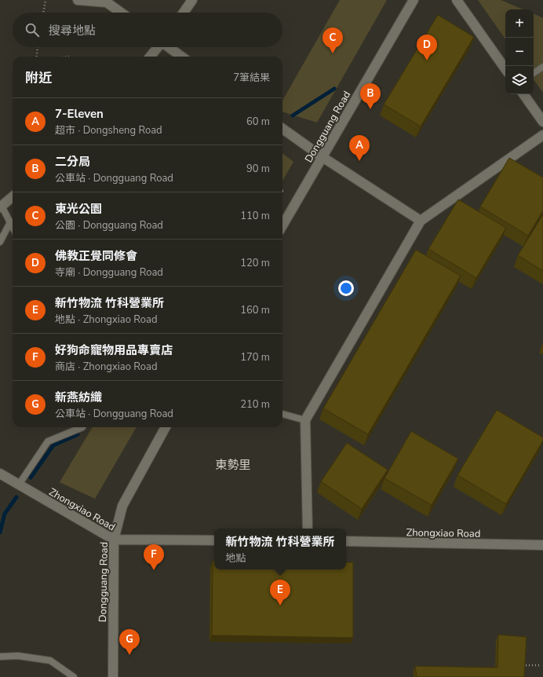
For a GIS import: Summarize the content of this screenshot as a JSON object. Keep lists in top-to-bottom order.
{
  "streets": {
    "street": ["Dongguang Road", "Zhongxiao Road"]
  },
  "crossings": [
    ["Dongguang Road", "Zhongxiao Road"]
  ],
  "districts": ["東勢里"],
  "page": {
    "map_buttons": ["+", "−"],
    "search": "搜尋地點",
    "pins": [
      "C",
      "D",
      "B",
      "A",
      "F",
      "E",
      "G"
    ],
    "heading": ["附近", "7筆結果"],
    "list": [
      {
        "mark": "A",
        "name": "7-Eleven",
        "note": "超市 · Dongsheng Road",
        "value": "60 m"
      },
      {
        "mark": "B",
        "name": "二分局",
        "note": "公車站 · Dongguang Road",
        "value": "90 m"
      },
      {
        "mark": "C",
        "name": "東光公園",
        "note": "公園 · Dongguang Road",
        "value": "110 m"
      },
      {
        "mark": "D",
        "name": "佛教正覺同修會",
        "note": "寺廟 · Dongguang Road",
        "value": "120 m"
      },
      {
        "mark": "E",
        "name": "新竹物流 竹科營業所",
        "note": "地點 · Zhongxiao Road",
        "value": "160 m"
      },
      {
        "mark": "F",
        "name": "好狗命寵物用品專賣店",
        "note": "商店 · Zhongxiao Road",
        "value": "170 m"
      },
      {
        "mark": "G",
        "name": "新燕紡織",
        "note": "公車站 · Dongguang Road",
        "value": "210 m"
      }
    ],
    "popup": ["新竹物流 竹科營業所", "地點"]
  }
}
